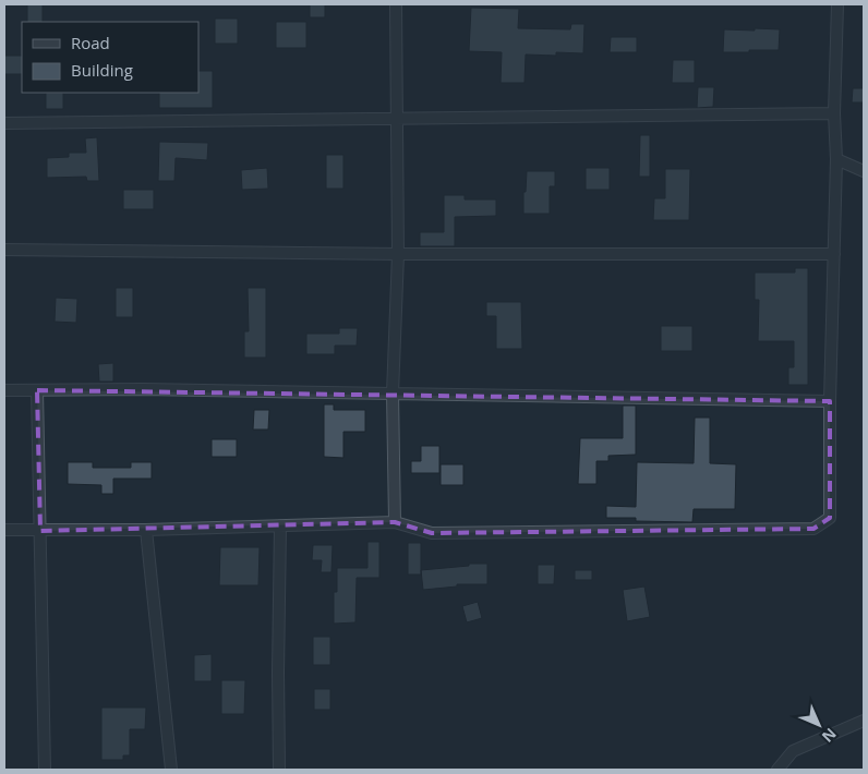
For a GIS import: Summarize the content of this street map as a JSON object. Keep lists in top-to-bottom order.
{
  "legend": ["Road", "Building"],
  "north": "bottom right"
}
